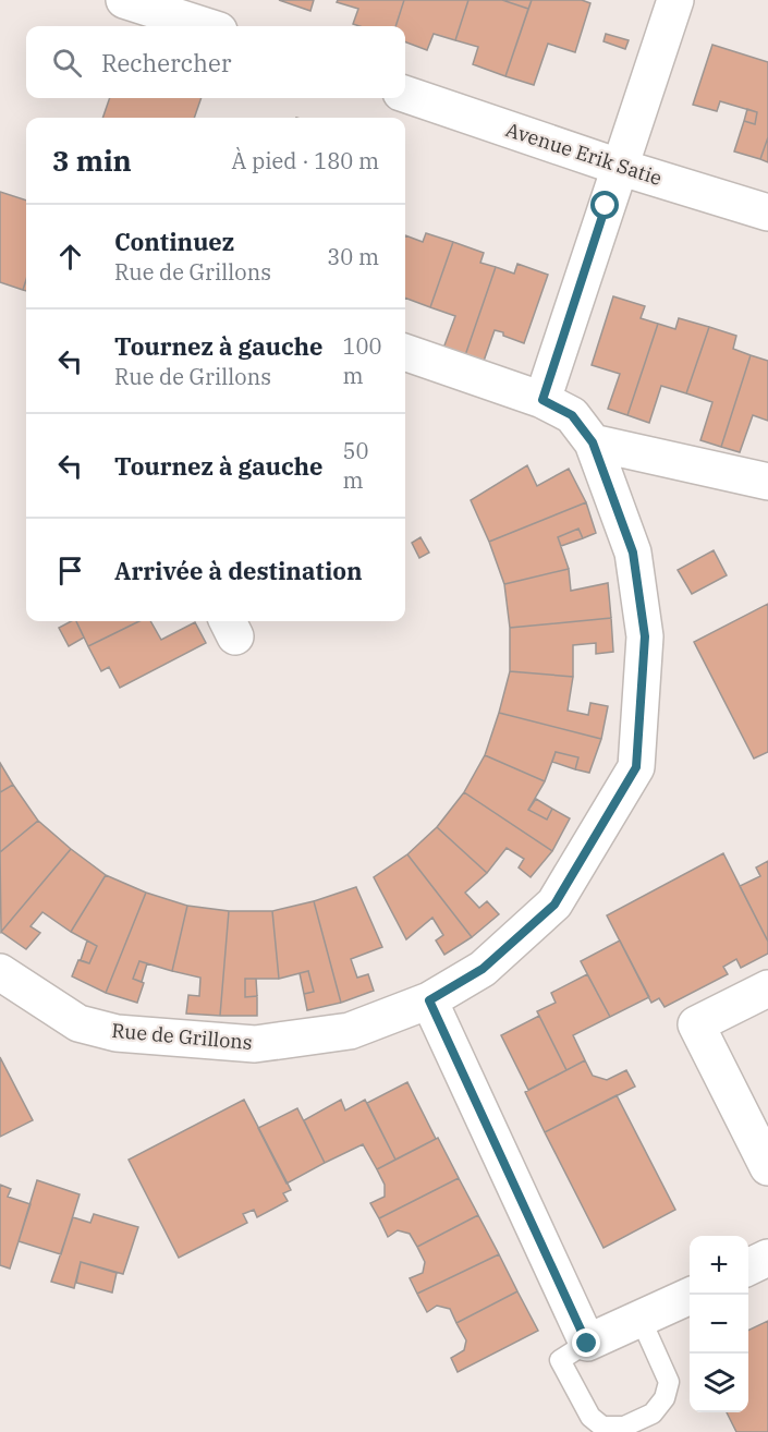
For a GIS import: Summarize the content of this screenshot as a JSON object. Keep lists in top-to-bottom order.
{
  "streets": {
    "street": ["Avenue Erik Satie", "Rue de Grillons"]
  },
  "page": {
    "search": "Rechercher",
    "heading": ["3 min", "À pied · 180 m"],
    "list": [
      ["Continuez", "Rue de Grillons", "30 m"],
      ["Tournez à gauche", "Rue de Grillons", "100 m"],
      ["Tournez à gauche", "50 m"],
      "Arrivée à destination"
    ],
    "map_buttons": ["+", "−"]
  }
}
